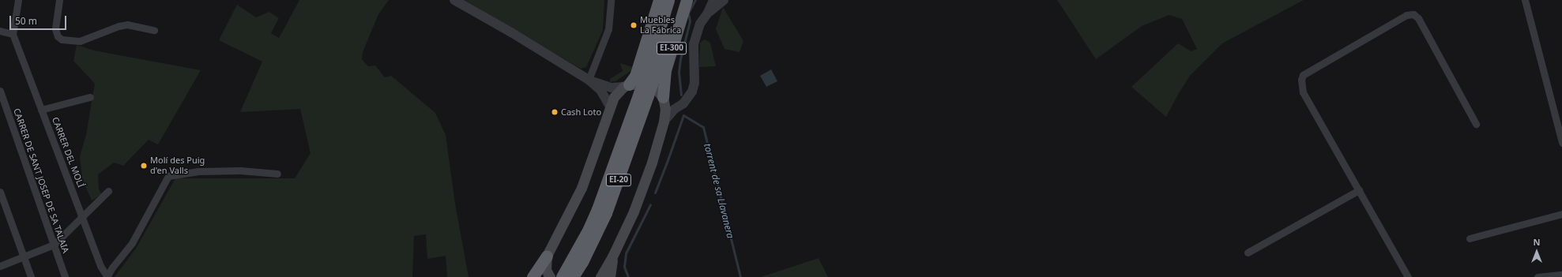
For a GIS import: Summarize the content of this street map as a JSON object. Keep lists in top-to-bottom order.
{
  "streets": {
    "highway": ["EI-300", "EI-20"],
    "street": ["CARRER DEL MOLÍ", "CARRER DE SANT JOSEP DE SA TALAIA"]
  },
  "water": ["torrent de sa Llavanera"],
  "places": ["Muebles La Fábrica", "Cash Loto", "Molí des Puig d'en Valls"],
  "scale_bar": "50 m",
  "north": "top"
}
